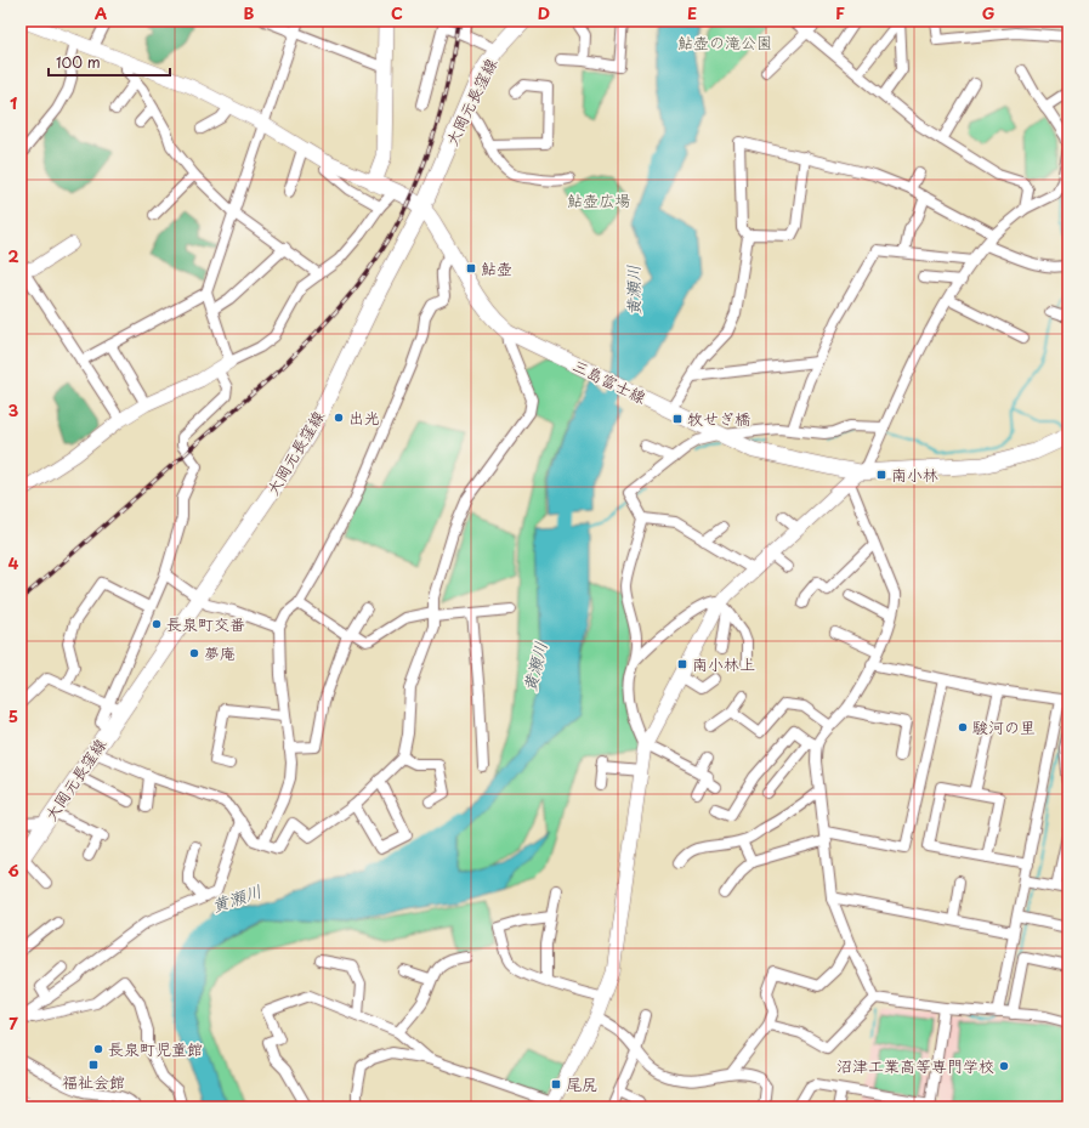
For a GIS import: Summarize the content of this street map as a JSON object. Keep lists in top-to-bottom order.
{
  "streets": {
    "main road": ["大岡元長窪線", "三島富士線"]
  },
  "crossings": [
    ["大岡元長窪線", "三島富士線"]
  ],
  "water": ["黄瀬川"],
  "parks": ["鮎壺の滝公園", "鮎壺広場"],
  "places": {
    "transit": [
      "鮎壺",
      "牧せぎ橋",
      "南小林",
      "南小林上",
      "福祉会館",
      "尾尻"
    ],
    "other": [
      "出光",
      "長泉町交番",
      "夢庵",
      "駿河の里",
      "長泉町児童館",
      "沼津工業高等専門学校"
    ]
  },
  "scale_bar": "100 m",
  "grid": {
    "columns": [
      "A",
      "B",
      "C",
      "D",
      "E",
      "F",
      "G"
    ],
    "rows": [
      "1",
      "2",
      "3",
      "4",
      "5",
      "6",
      "7"
    ]
  }
}
